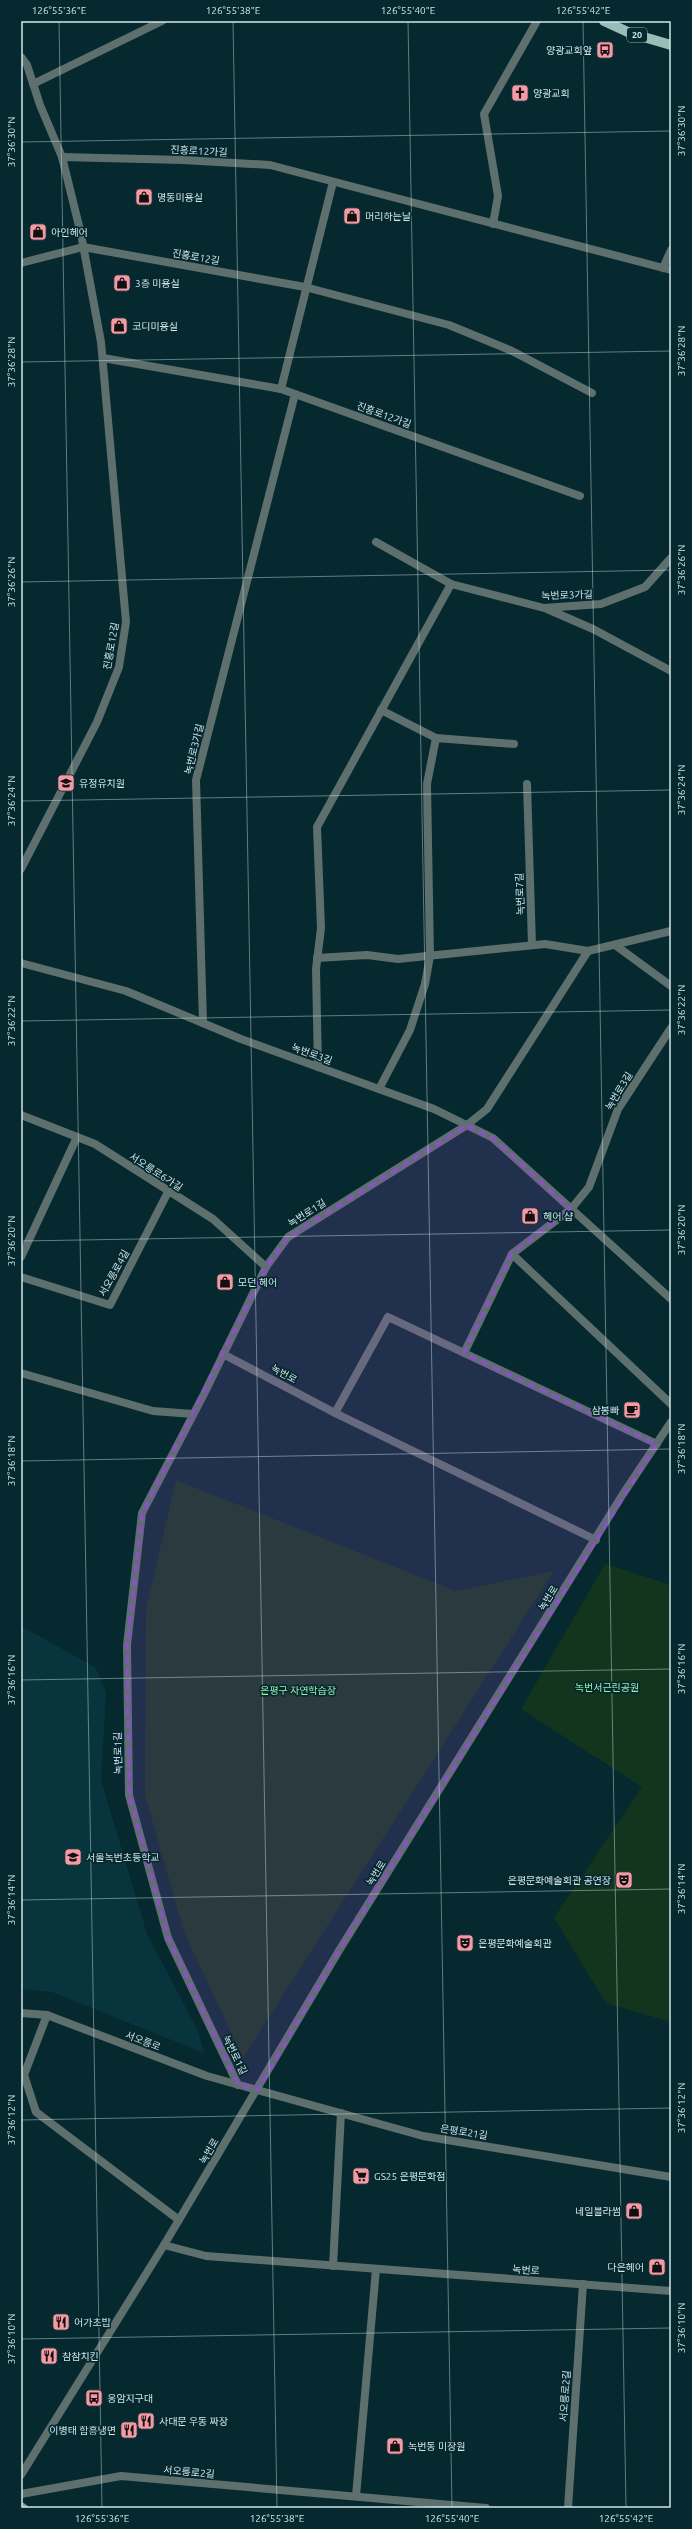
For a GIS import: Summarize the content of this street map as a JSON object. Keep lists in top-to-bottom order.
{
  "streets": {
    "main road": ["20"],
    "street": [
      "진흥로12가길",
      "진흥로12길",
      "녹번로3가길",
      "녹번로7길",
      "녹번로3길",
      "서오릉로6가길",
      "녹번로1길",
      "서오릉로4길",
      "녹번로",
      "서오릉로",
      "은평로21길",
      "서오릉로2길"
    ]
  },
  "crossings": [
    ["진흥로12가길", "진흥로12길"],
    ["진흥로12가길", "녹번로3가길"],
    ["녹번로3가길", "녹번로3길"],
    ["녹번로3길", "녹번로1길"],
    ["서오릉로6가길", "녹번로1길"],
    ["서오릉로6가길", "서오릉로4길"],
    ["녹번로1길", "녹번로"],
    ["녹번로1길", "서오릉로"],
    ["녹번로", "서오릉로"],
    ["녹번로", "은평로21길"],
    ["녹번로", "서오릉로2길"],
    ["서오릉로", "은평로21길"]
  ],
  "parks": ["녹번서근린공원", "은평구 자연학습장"],
  "places": {
    "bus stop": ["양광교회앞", "응암지구대"],
    "church": ["양광교회"],
    "shop": [
      "명동미용실",
      "머리하는날",
      "아인헤어",
      "3층 미용실",
      "코디미용실",
      "헤어 샵",
      "모던 헤어",
      "네일블라썸",
      "다은헤어",
      "녹번동 미장원"
    ],
    "school or university": ["유정유치원", "서울녹번초등학교"],
    "cafe": ["삼봉빠"],
    "theatre": ["은평문화예술회관 공연장", "은평문화예술회관"],
    "supermarket": ["GS25 은평문화점"],
    "restaurant": [
      "어가초밥",
      "참참치킨",
      "사대문 우동 짜장",
      "이병태 함흥냉면"
    ]
  },
  "coordinates": [
    "126°55'36\"E",
    "126°55'38\"E",
    "126°55'40\"E",
    "126°55'42\"E",
    "37°36'30\"N",
    "37°36'28\"N",
    "37°36'26\"N",
    "37°36'24\"N",
    "37°36'22\"N",
    "37°36'20\"N",
    "37°36'18\"N",
    "37°36'16\"N",
    "37°36'14\"N",
    "37°36'12\"N",
    "37°36'10\"N"
  ]
}
